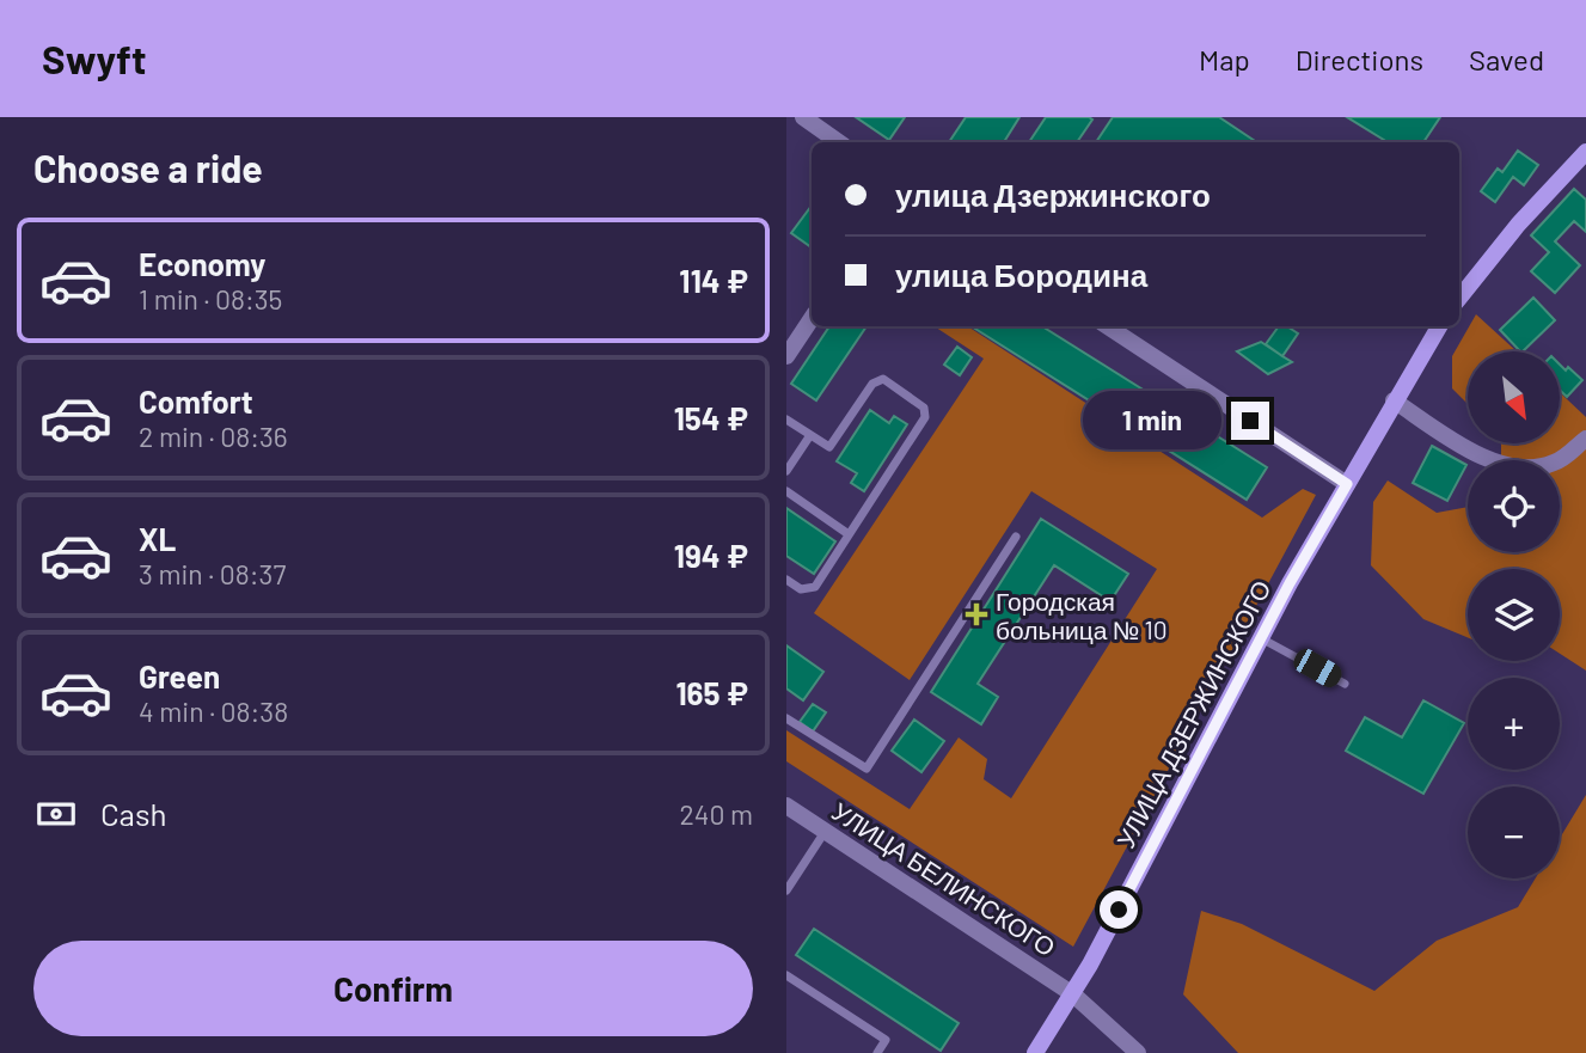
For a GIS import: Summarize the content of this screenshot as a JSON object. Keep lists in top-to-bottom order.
{
  "streets": {
    "main road": ["УЛИЦА ДЗЕРЖИНСКОГО"],
    "street": ["УЛИЦА БЕЛИНСКОГО"]
  },
  "crossings": [
    ["УЛИЦА ДЗЕРЖИНСКОГО", "УЛИЦА БЕЛИНСКОГО"]
  ],
  "places": {
    "health": ["Городская больница № 10"]
  },
  "north": "bottom right",
  "page": {
    "header": "Swyft",
    "nav": ["Map", "Directions", "Saved"],
    "heading": "Choose a ride",
    "banner": ["улица Дзержинского", "улица Бородина"],
    "list": [
      {
        "name": "Economy",
        "note": "1 min · 08:35",
        "value": "114 ₽"
      },
      {
        "name": "Comfort",
        "note": "2 min · 08:36",
        "value": "154 ₽"
      },
      {
        "name": "XL",
        "note": "3 min · 08:37",
        "value": "194 ₽"
      },
      {
        "name": "Green",
        "note": "4 min · 08:38",
        "value": "165 ₽"
      }
    ],
    "map_buttons": ["+", "−"],
    "bubble": "1 min",
    "pay": ["Cash", "240 m"],
    "buttons": "Confirm"
  }
}
